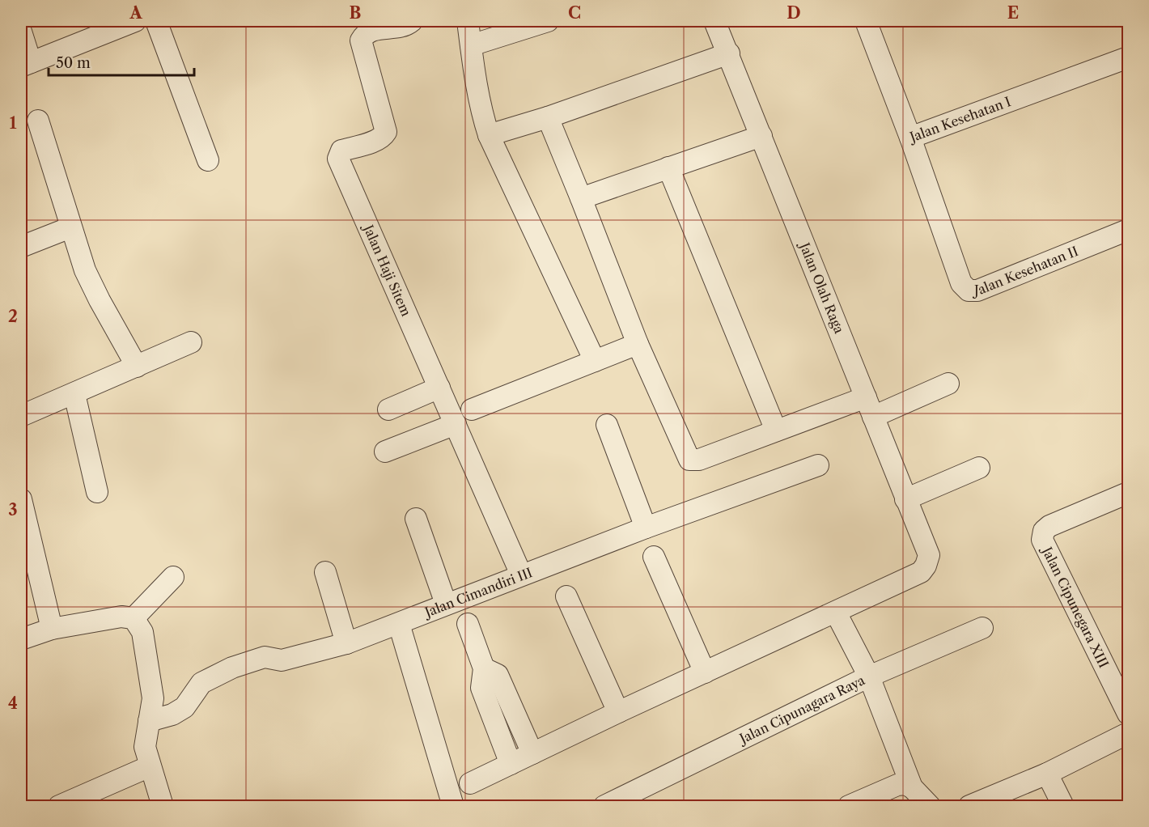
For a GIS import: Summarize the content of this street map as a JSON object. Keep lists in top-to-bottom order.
{
  "streets": {
    "street": [
      "Jalan Kesehatan I",
      "Jalan Haji Sitem",
      "Jalan Kesehatan II",
      "Jalan Olah Raga",
      "Jalan Cimandiri III",
      "Jalan Cipunegara XIII",
      "Jalan Cipunagara Raya"
    ]
  },
  "crossings": [
    ["Jalan Kesehatan I", "Jalan Kesehatan II"],
    ["Jalan Haji Sitem", "Jalan Cimandiri III"]
  ],
  "scale_bar": "50 m",
  "grid": {
    "columns": [
      "A",
      "B",
      "C",
      "D",
      "E"
    ],
    "rows": [
      "1",
      "2",
      "3",
      "4"
    ]
  }
}
